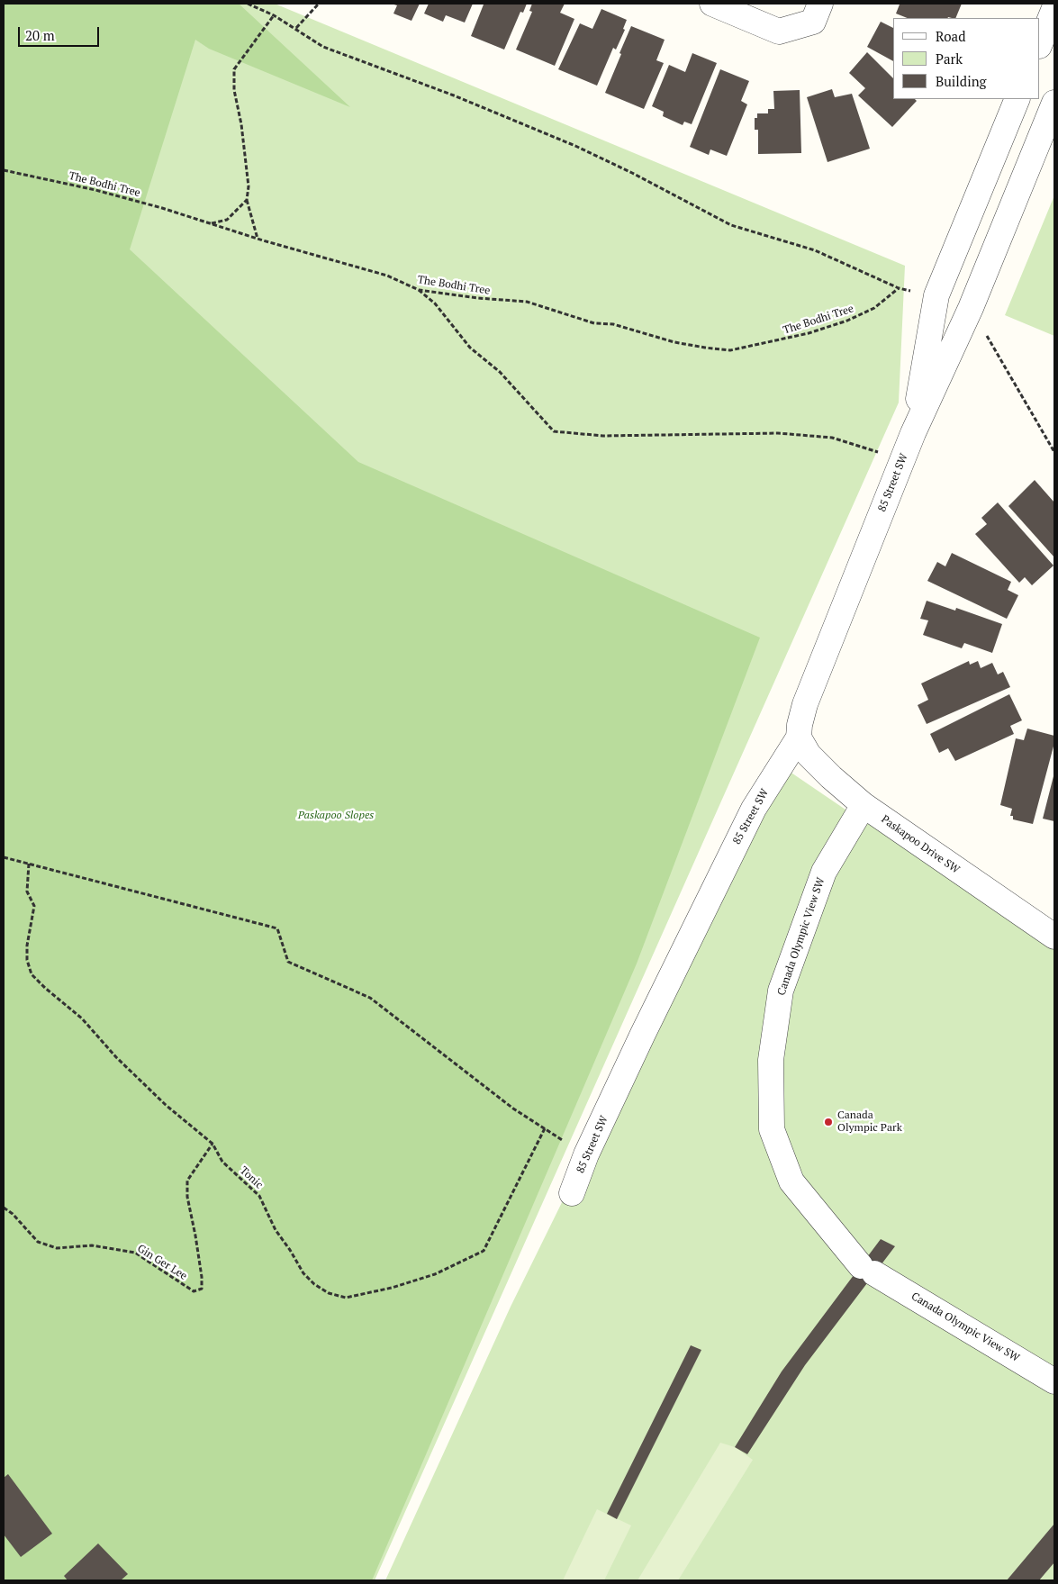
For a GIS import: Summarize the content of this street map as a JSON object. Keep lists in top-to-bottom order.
{
  "streets": {
    "street": ["85 Street SW", "Paskapoo Drive SW", "Canada Olympic View SW"],
    "path": ["The Bodhi Tree", "Tonic", "Gin Ger Lee"]
  },
  "crossings": [
    ["85 Street SW", "Paskapoo Drive SW"],
    ["Paskapoo Drive SW", "Canada Olympic View SW"],
    ["Tonic", "Gin Ger Lee"]
  ],
  "parks": ["Paskapoo Slopes"],
  "places": ["Canada Olympic Park"],
  "legend": ["Road", "Park", "Building"],
  "scale_bar": "20 m"
}
